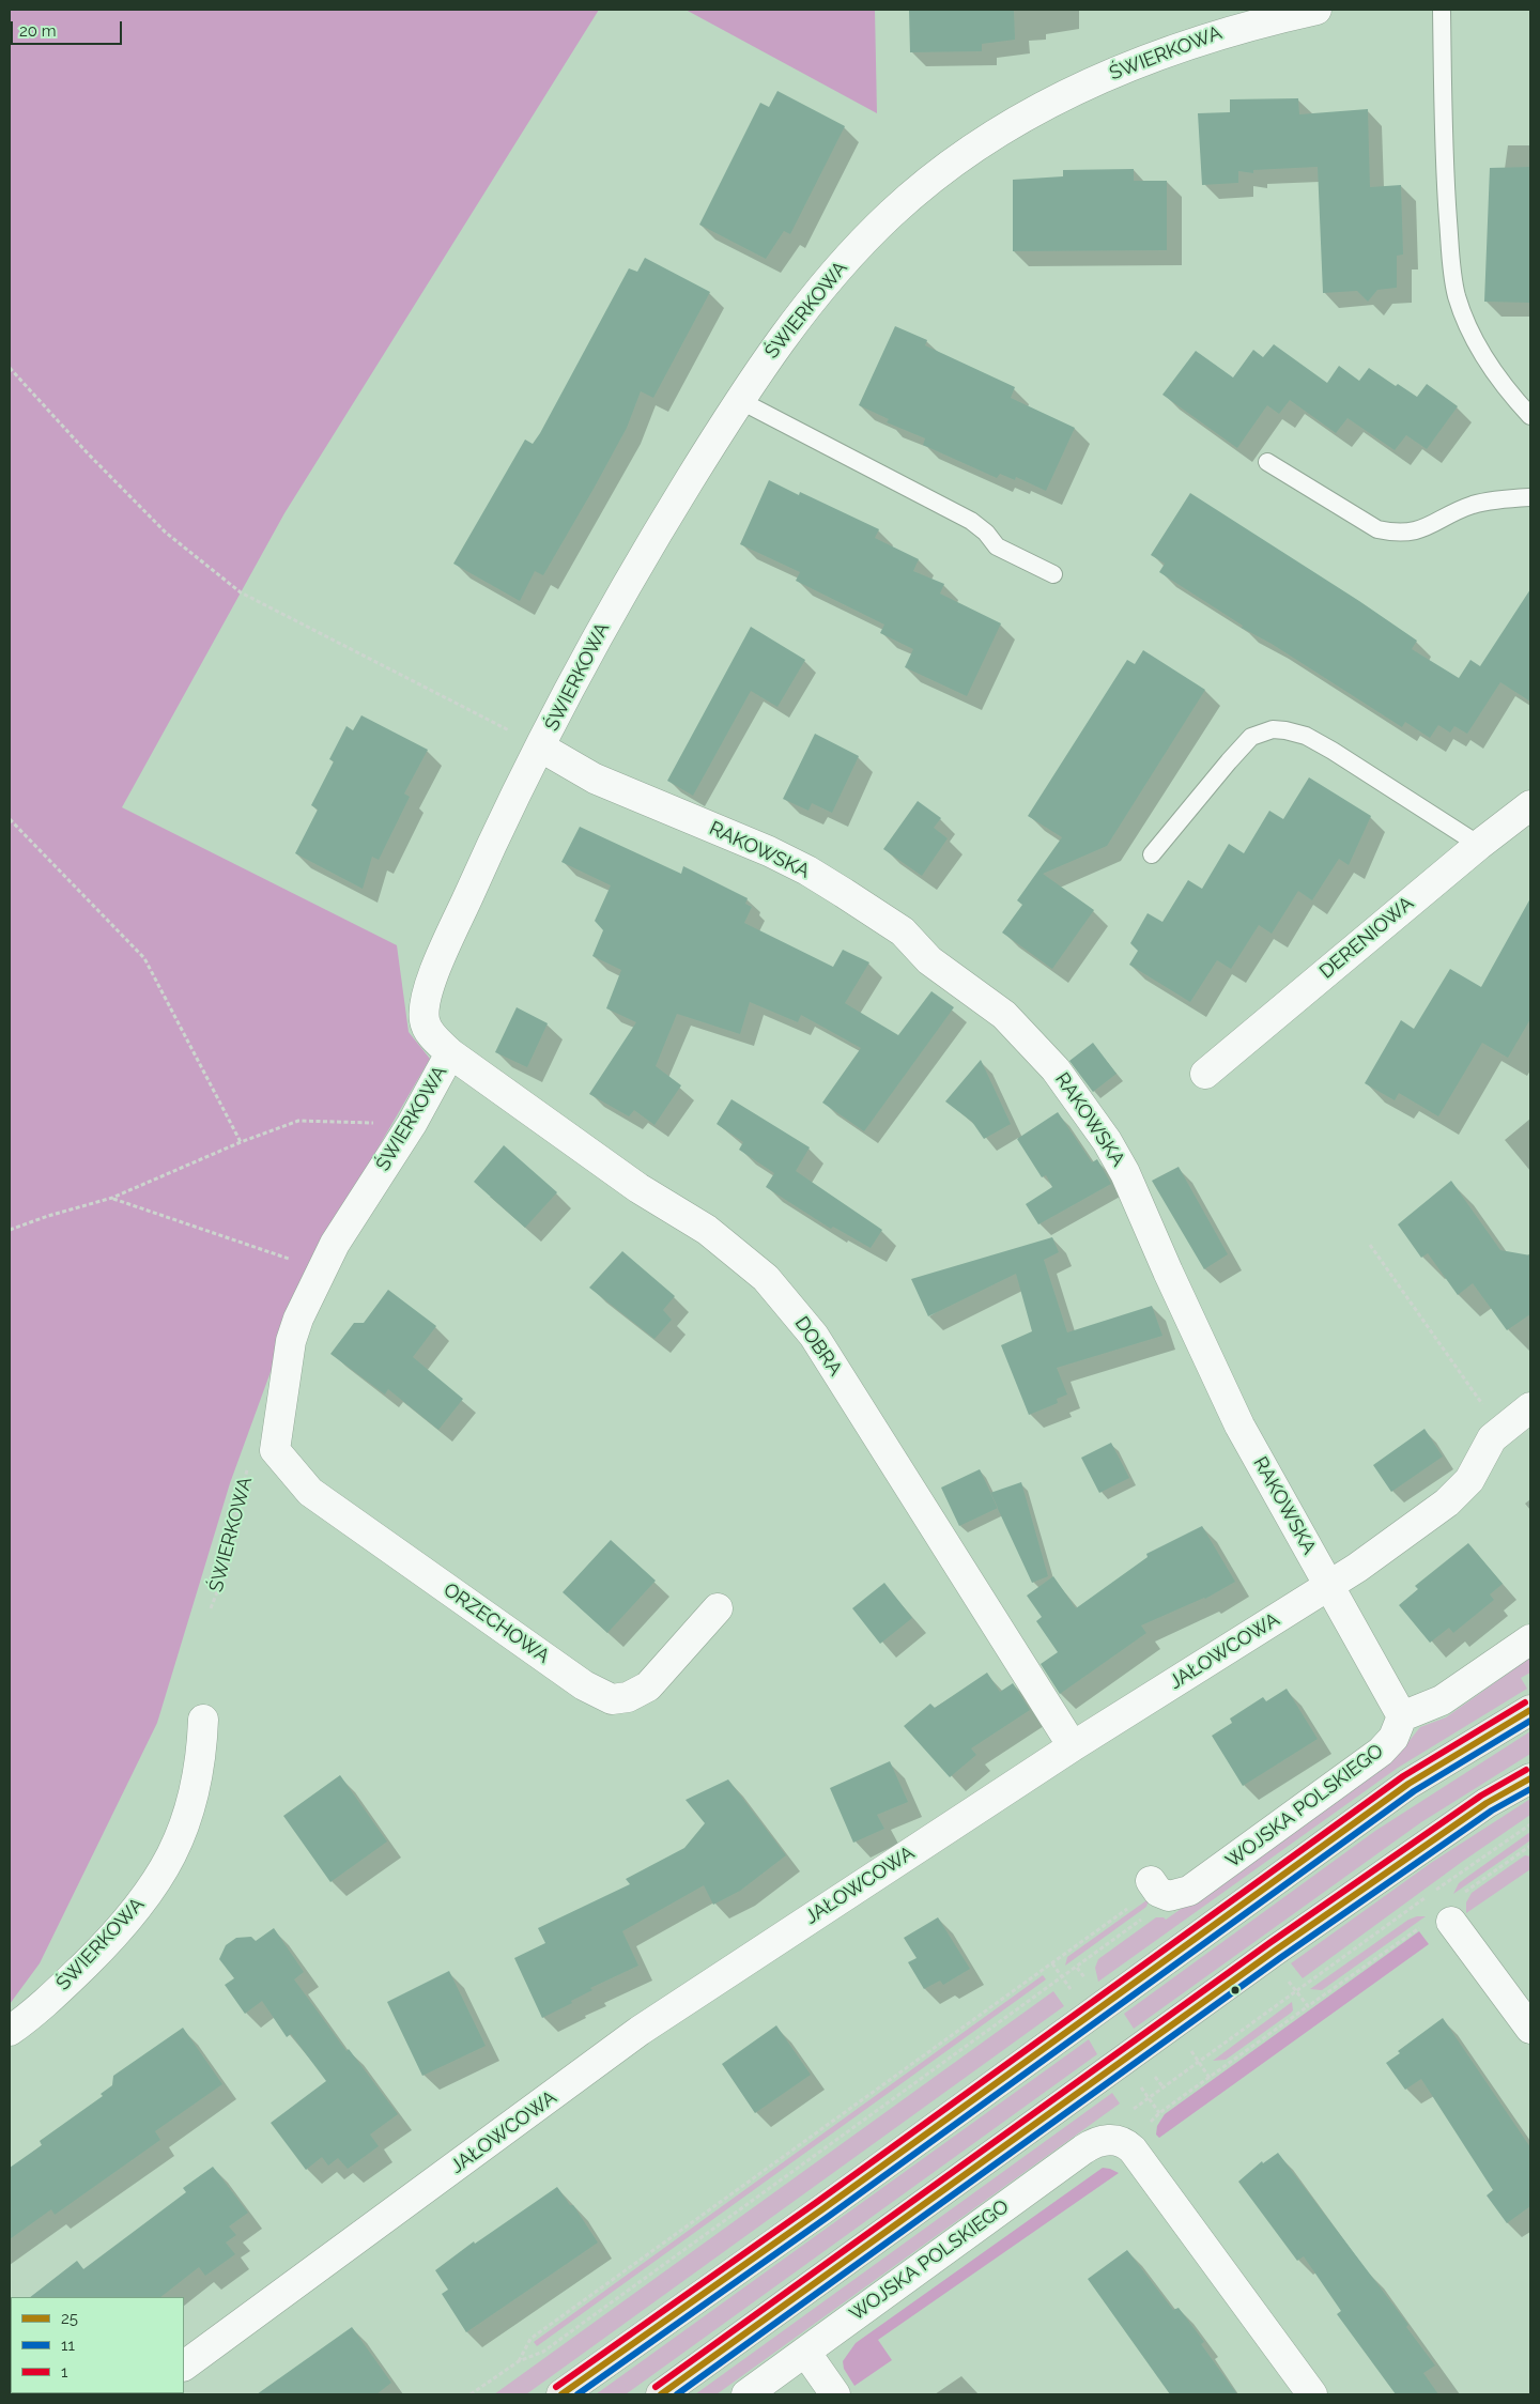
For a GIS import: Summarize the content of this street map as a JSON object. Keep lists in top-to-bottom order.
{
  "streets": {
    "street": [
      "ŚWIERKOWA",
      "RAKOWSKA",
      "DERENIOWA",
      "DOBRA",
      "ORZECHOWA",
      "JAŁOWCOWA",
      "WOJSKA POLSKIEGO"
    ]
  },
  "crossings": [
    ["ŚWIERKOWA", "RAKOWSKA"],
    ["ŚWIERKOWA", "DOBRA"],
    ["ŚWIERKOWA", "ORZECHOWA"],
    ["RAKOWSKA", "JAŁOWCOWA"],
    ["RAKOWSKA", "WOJSKA POLSKIEGO"],
    ["DOBRA", "JAŁOWCOWA"]
  ],
  "lines": ["transit line 1", "transit line 25", "transit line 11"],
  "legend": ["25", "11", "1"],
  "scale_bar": "20 m"
}
